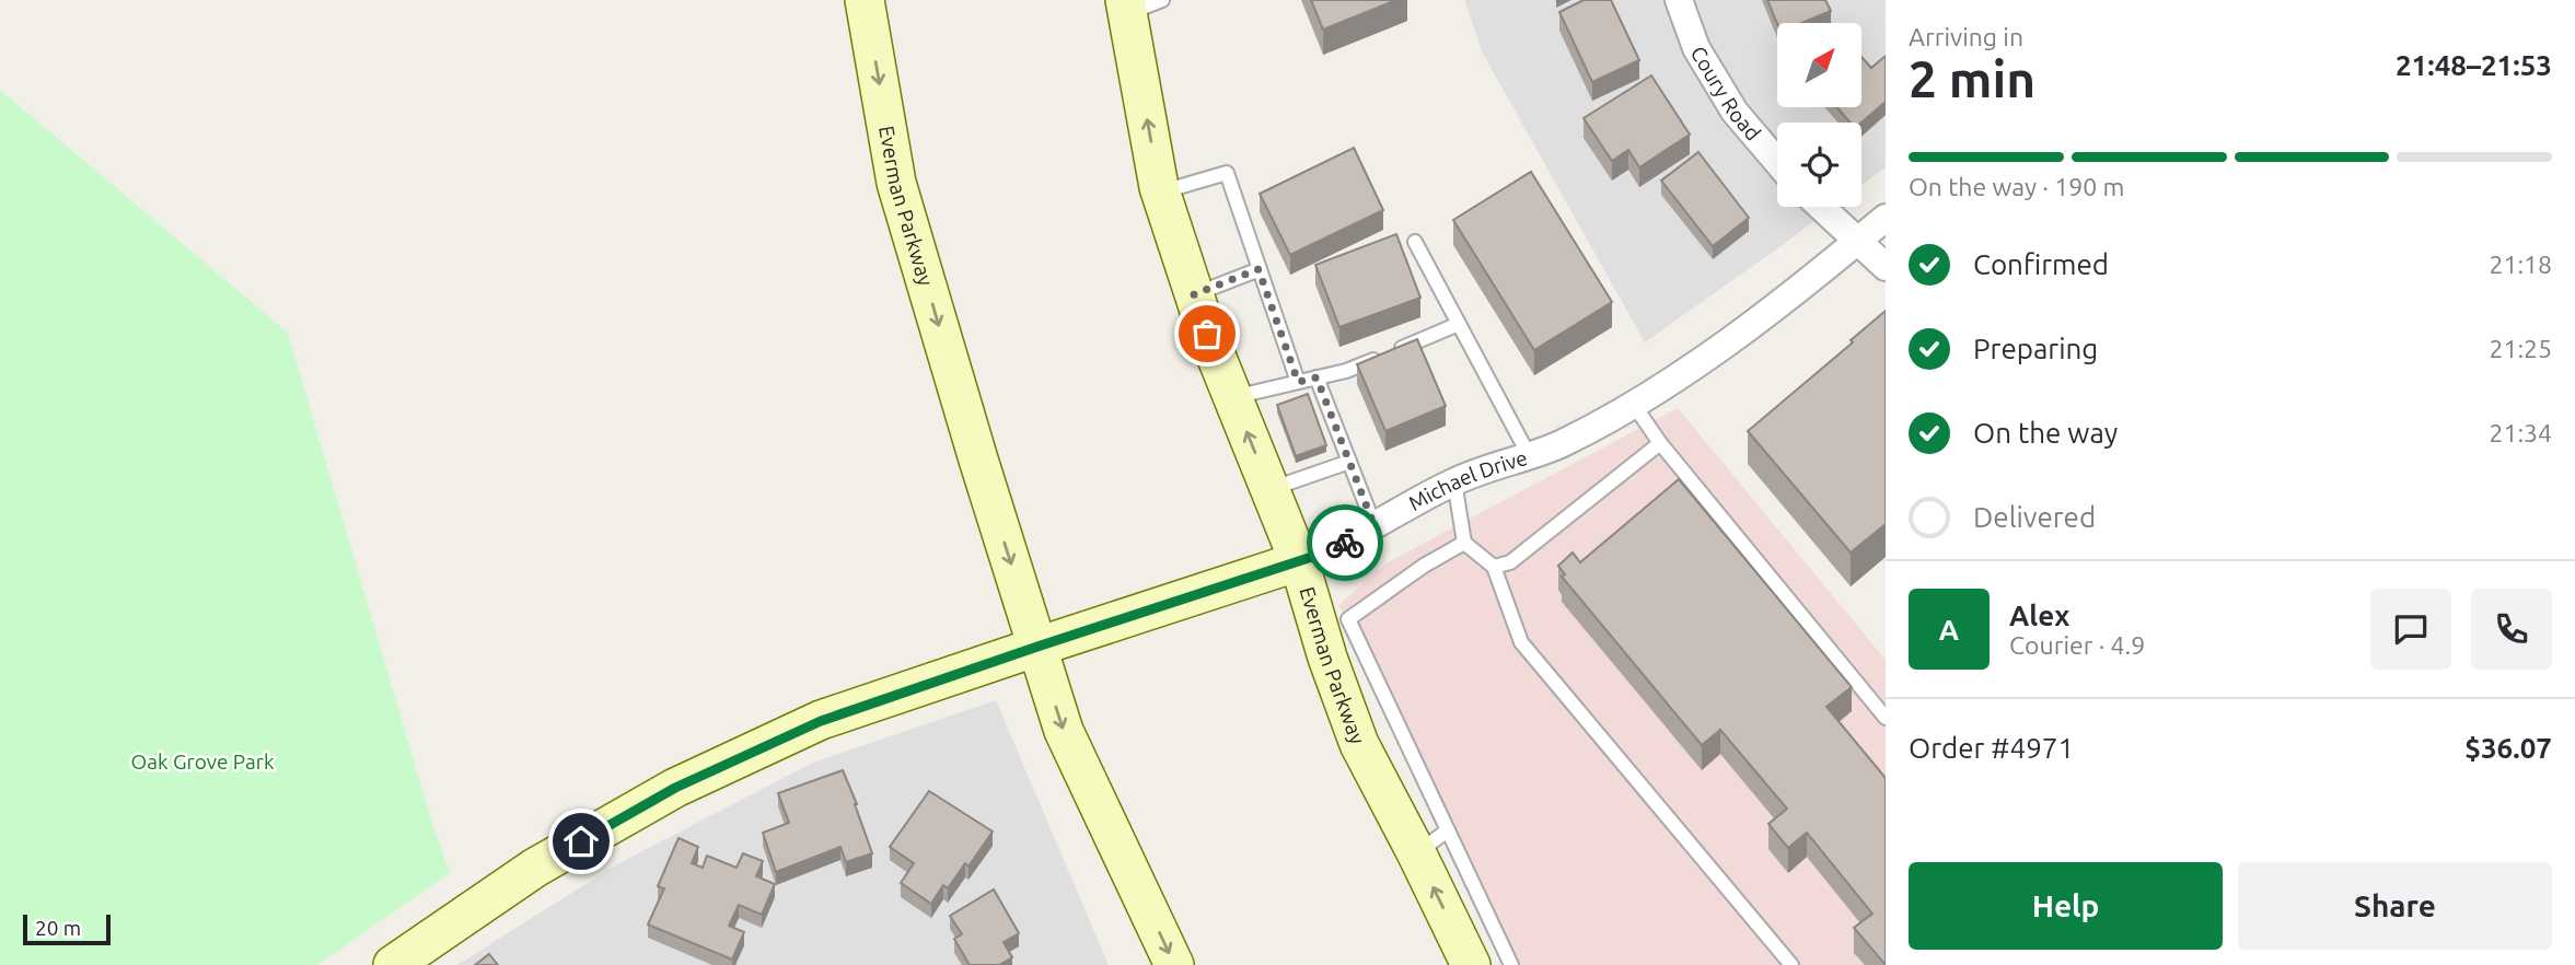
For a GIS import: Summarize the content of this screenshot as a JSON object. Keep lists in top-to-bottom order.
{
  "streets": {
    "main road": ["Everman Parkway", "Michael Drive"],
    "street": ["Coury Road"]
  },
  "crossings": [
    ["Everman Parkway", "Michael Drive"]
  ],
  "parks": ["Oak Grove Park"],
  "scale_bar": "20 m",
  "north": "top right",
  "page": {
    "heading": ["2 min", "Arriving in", "21:48–21:53"],
    "panel": [
      "Alex",
      "Courier · 4.9",
      "Order #4971",
      "$36.07"
    ],
    "bar": "On the way · 190 m",
    "list": [
      ["Confirmed", "21:18"],
      ["Preparing", "21:25"],
      ["On the way", "21:34"],
      "Delivered"
    ],
    "round": "A",
    "buttons": ["Help", "Share"],
    "scale": "20 m"
  }
}
